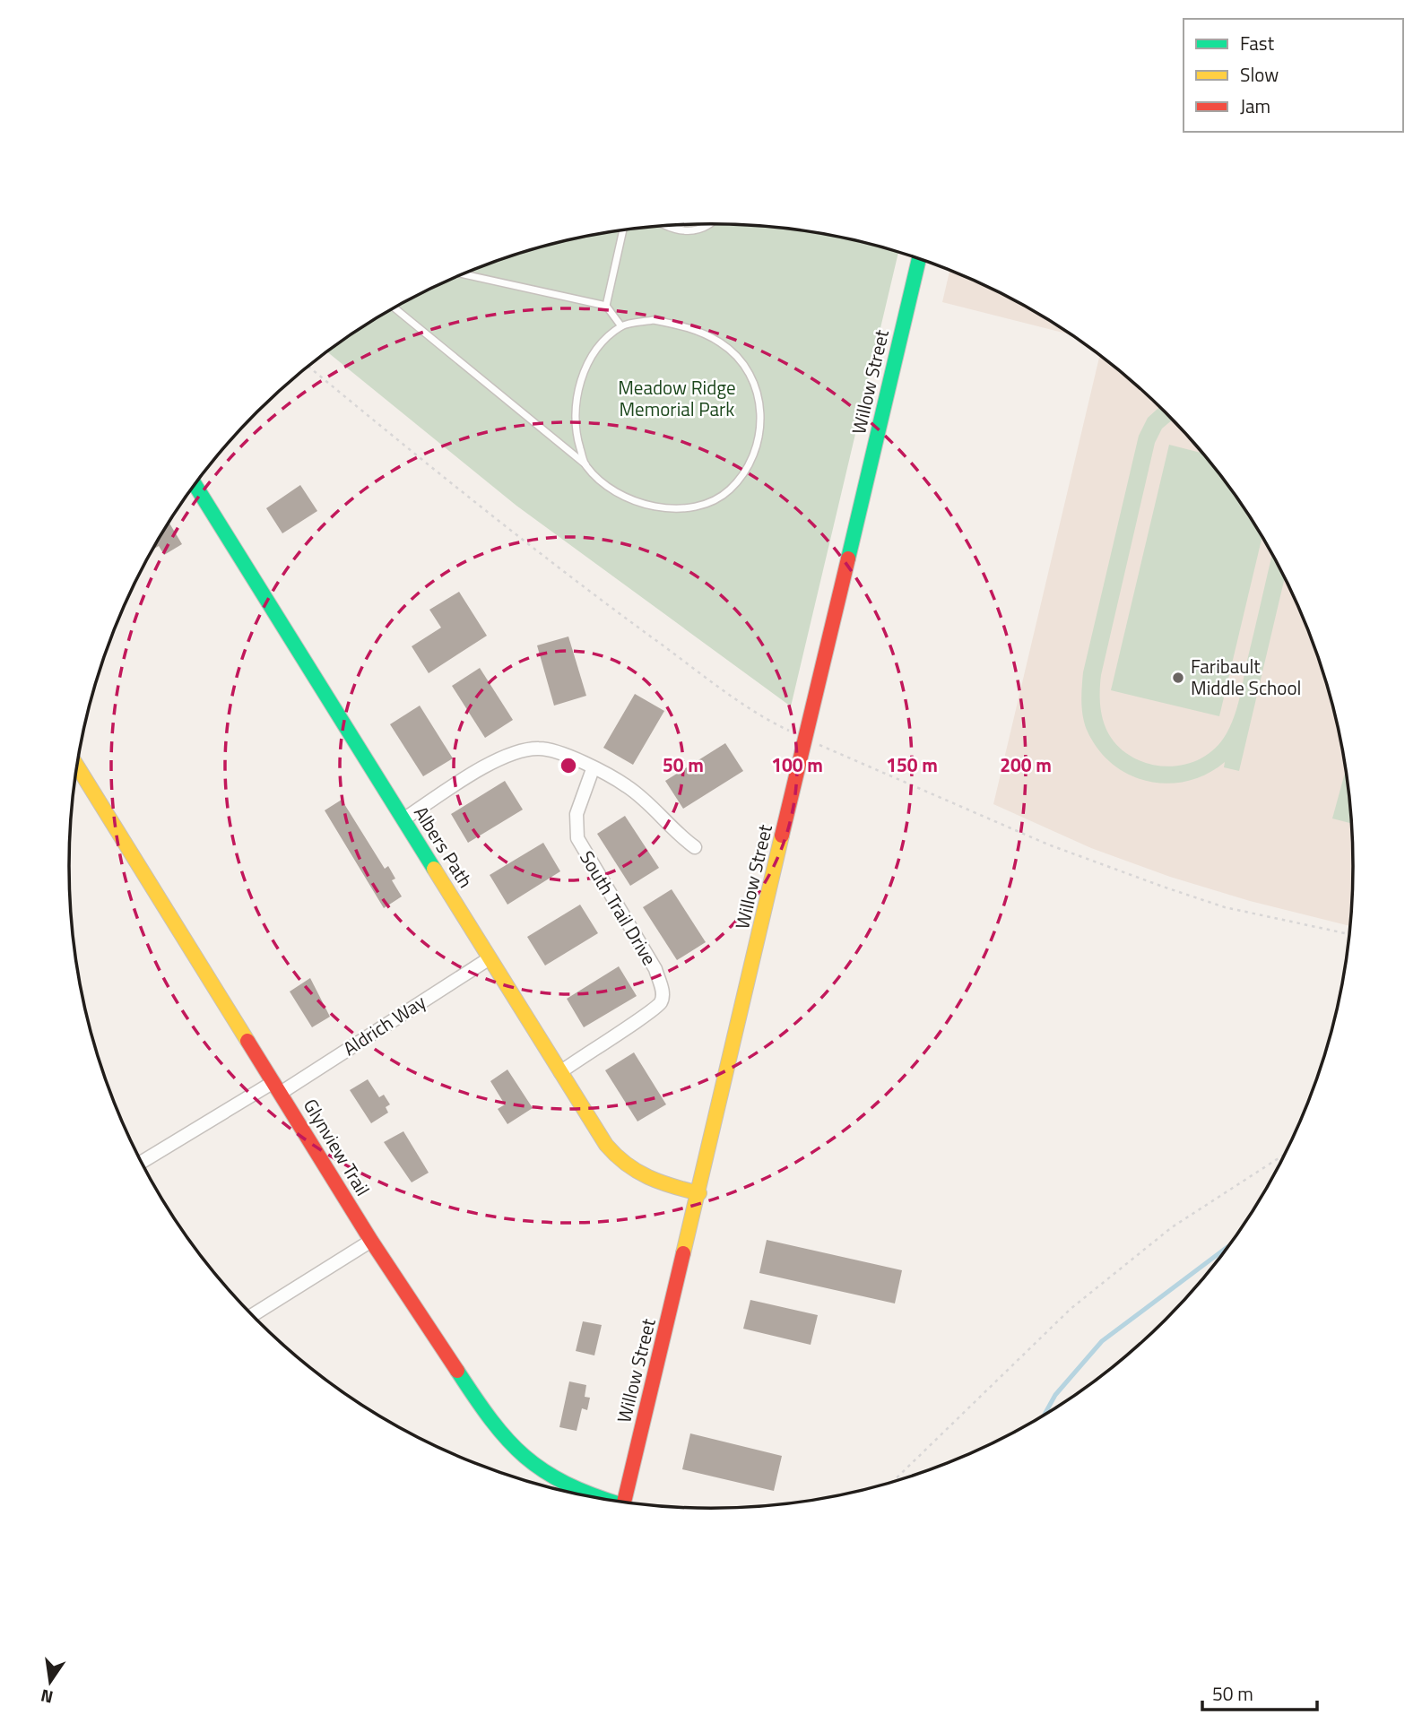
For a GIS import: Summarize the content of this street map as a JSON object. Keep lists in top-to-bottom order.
{
  "streets": {
    "street": [
      "Willow Street",
      "Albers Path",
      "South Trail Drive",
      "Aldrich Way",
      "Glynview Trail"
    ]
  },
  "crossings": [
    ["Willow Street", "Albers Path"],
    ["Albers Path", "South Trail Drive"],
    ["Albers Path", "Aldrich Way"],
    ["Aldrich Way", "Glynview Trail"]
  ],
  "parks": ["Meadow Ridge Memorial Park"],
  "places": ["Faribault Middle School"],
  "legend": ["Fast", "Slow", "Jam"],
  "scale_bar": "50 m",
  "north": "bottom",
  "rings": [
    "50 m",
    "100 m",
    "150 m",
    "200 m"
  ]
}
